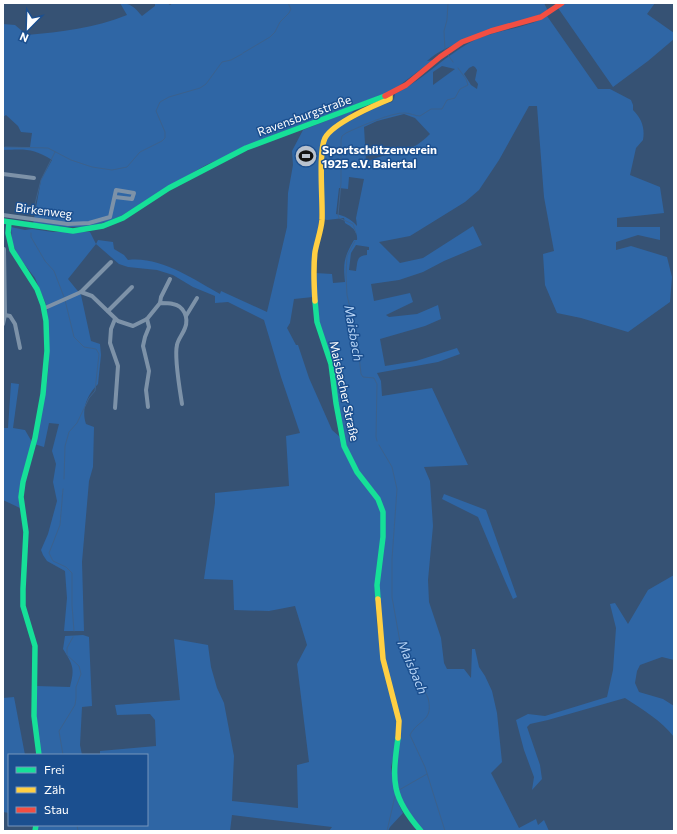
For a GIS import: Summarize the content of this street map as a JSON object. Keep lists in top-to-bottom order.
{
  "streets": {
    "street": ["Ravensburgstraße", "Birkenweg", "Maisbacher Straße"]
  },
  "crossings": [
    ["Ravensburgstraße", "Maisbacher Straße"]
  ],
  "water": ["Maisbach"],
  "places": {
    "sports": ["Sportschützenverein 1925 e.V. Baiertal"]
  },
  "legend": ["Frei", "Zäh", "Stau"],
  "north": "bottom left"
}
